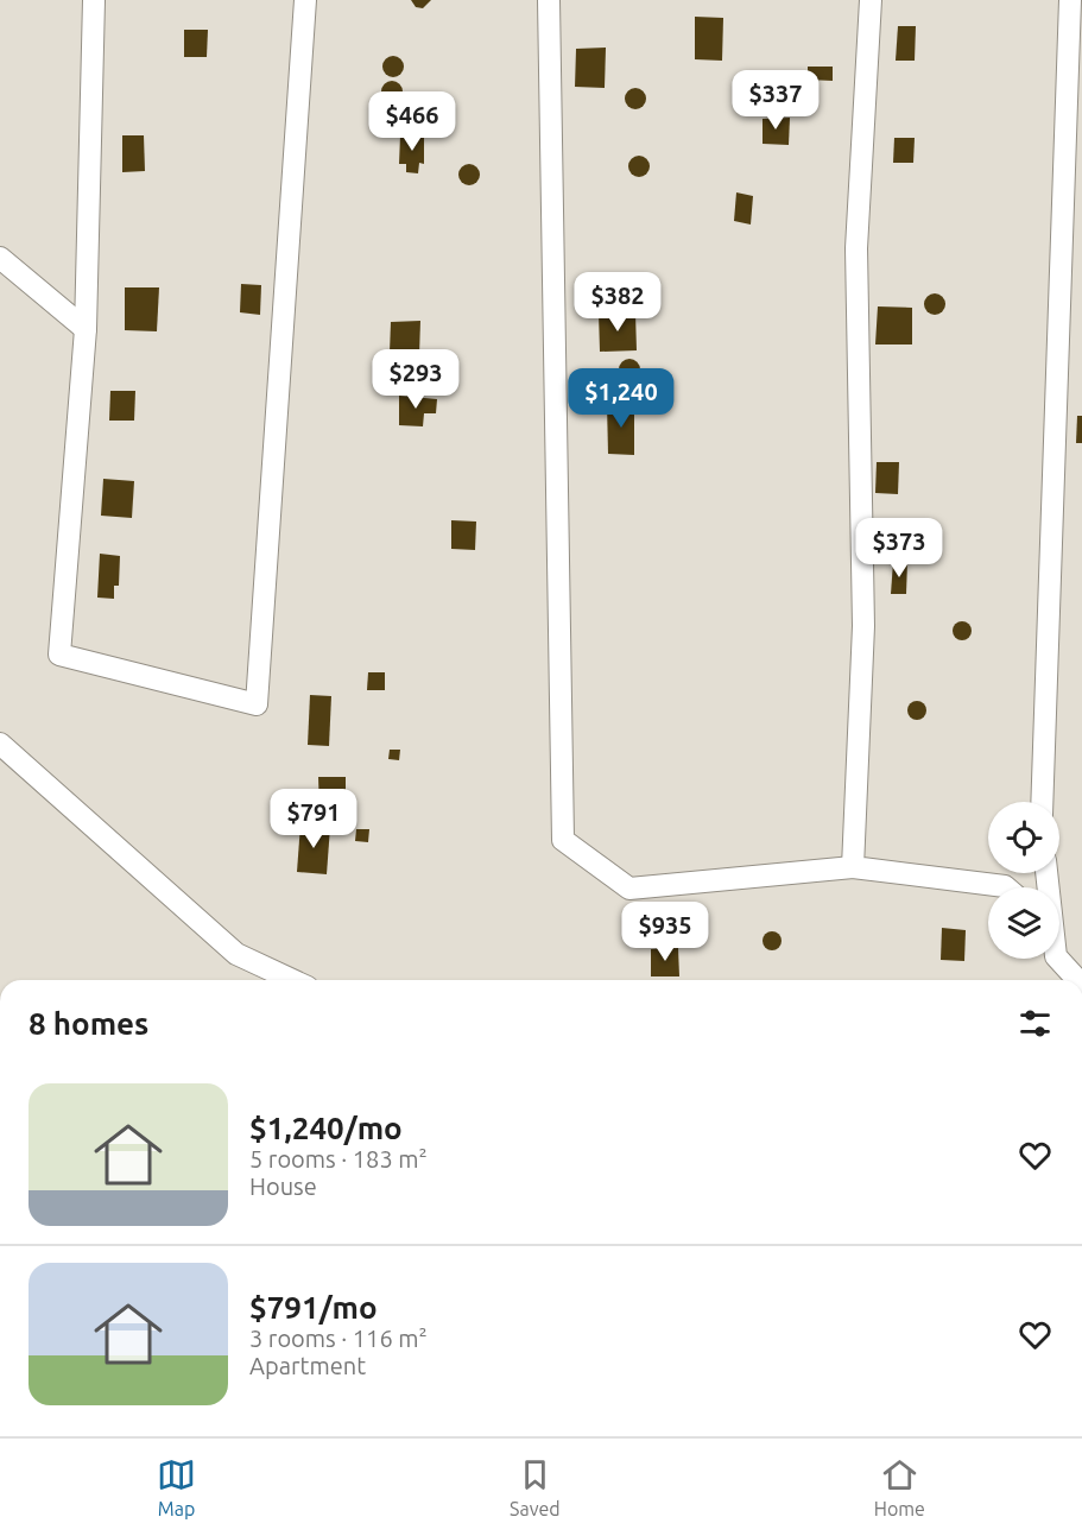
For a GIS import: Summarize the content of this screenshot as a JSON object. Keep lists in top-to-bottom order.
{
  "page": {
    "price": [
      "$337",
      "$466",
      "$382",
      "$293",
      "$1,240",
      "$373",
      "$791",
      "$935"
    ],
    "heading": "8 homes",
    "list": [
      {
        "name": "$1,240/mo",
        "note": "5 rooms · 183 m² · House"
      },
      {
        "name": "$791/mo",
        "note": "3 rooms · 116 m² · Apartment"
      }
    ],
    "tabs": ["Map", "Saved", "Home"]
  }
}
